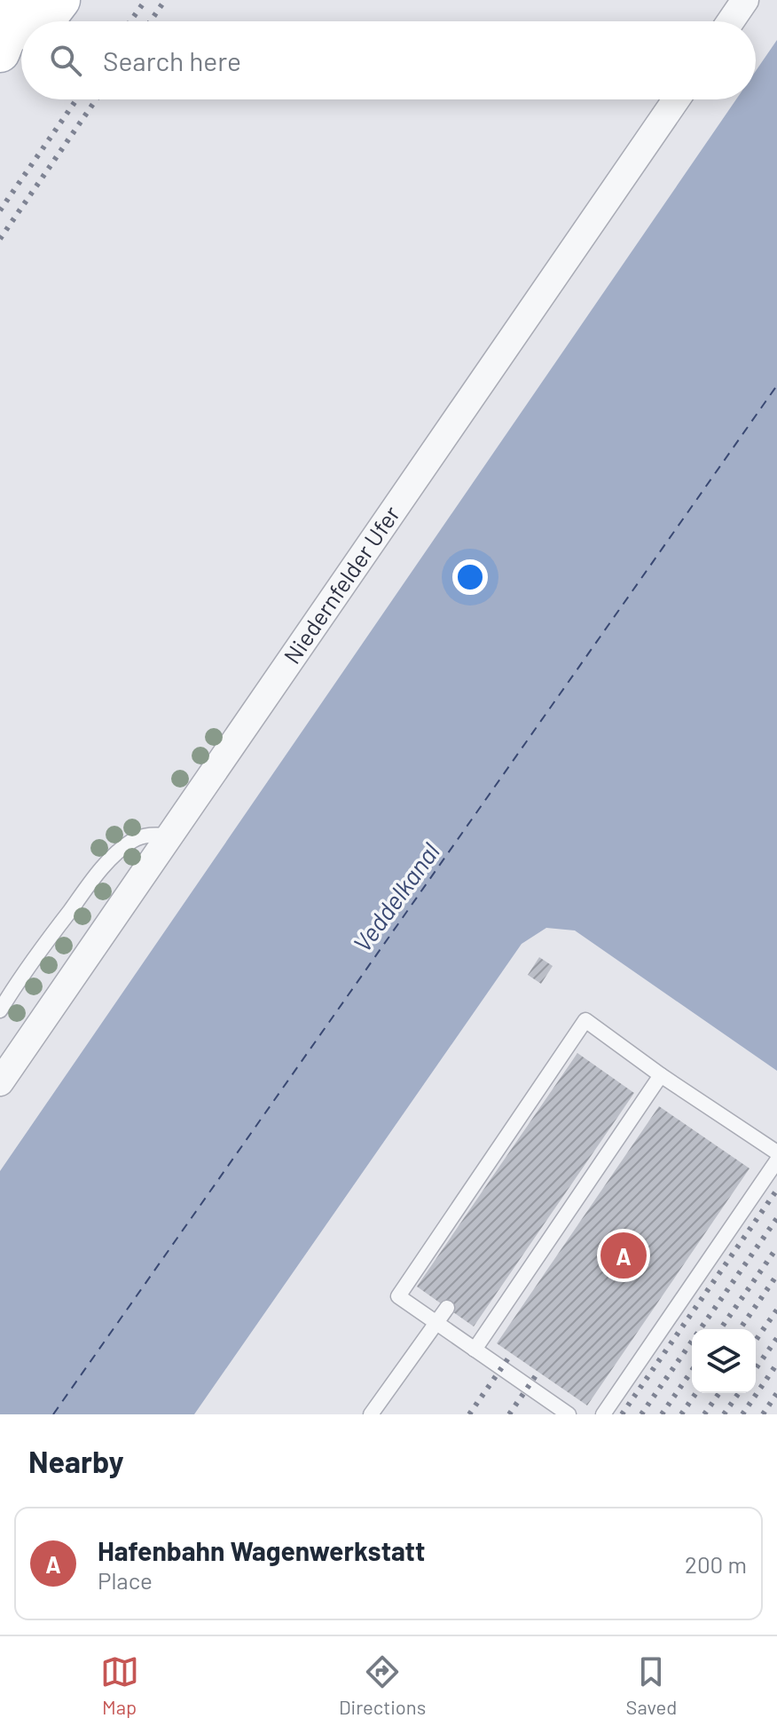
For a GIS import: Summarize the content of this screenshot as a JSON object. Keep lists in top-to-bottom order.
{
  "streets": {
    "street": ["Niedernfelder Ufer"]
  },
  "water": ["Veddelkanal"],
  "page": {
    "search": "Search here",
    "pins": "A",
    "heading": "Nearby",
    "list": [
      {
        "mark": "A",
        "name": "Hafenbahn Wagenwerkstatt",
        "note": "Place",
        "value": "200 m"
      }
    ],
    "nav": ["Map", "Directions", "Saved"]
  }
}
